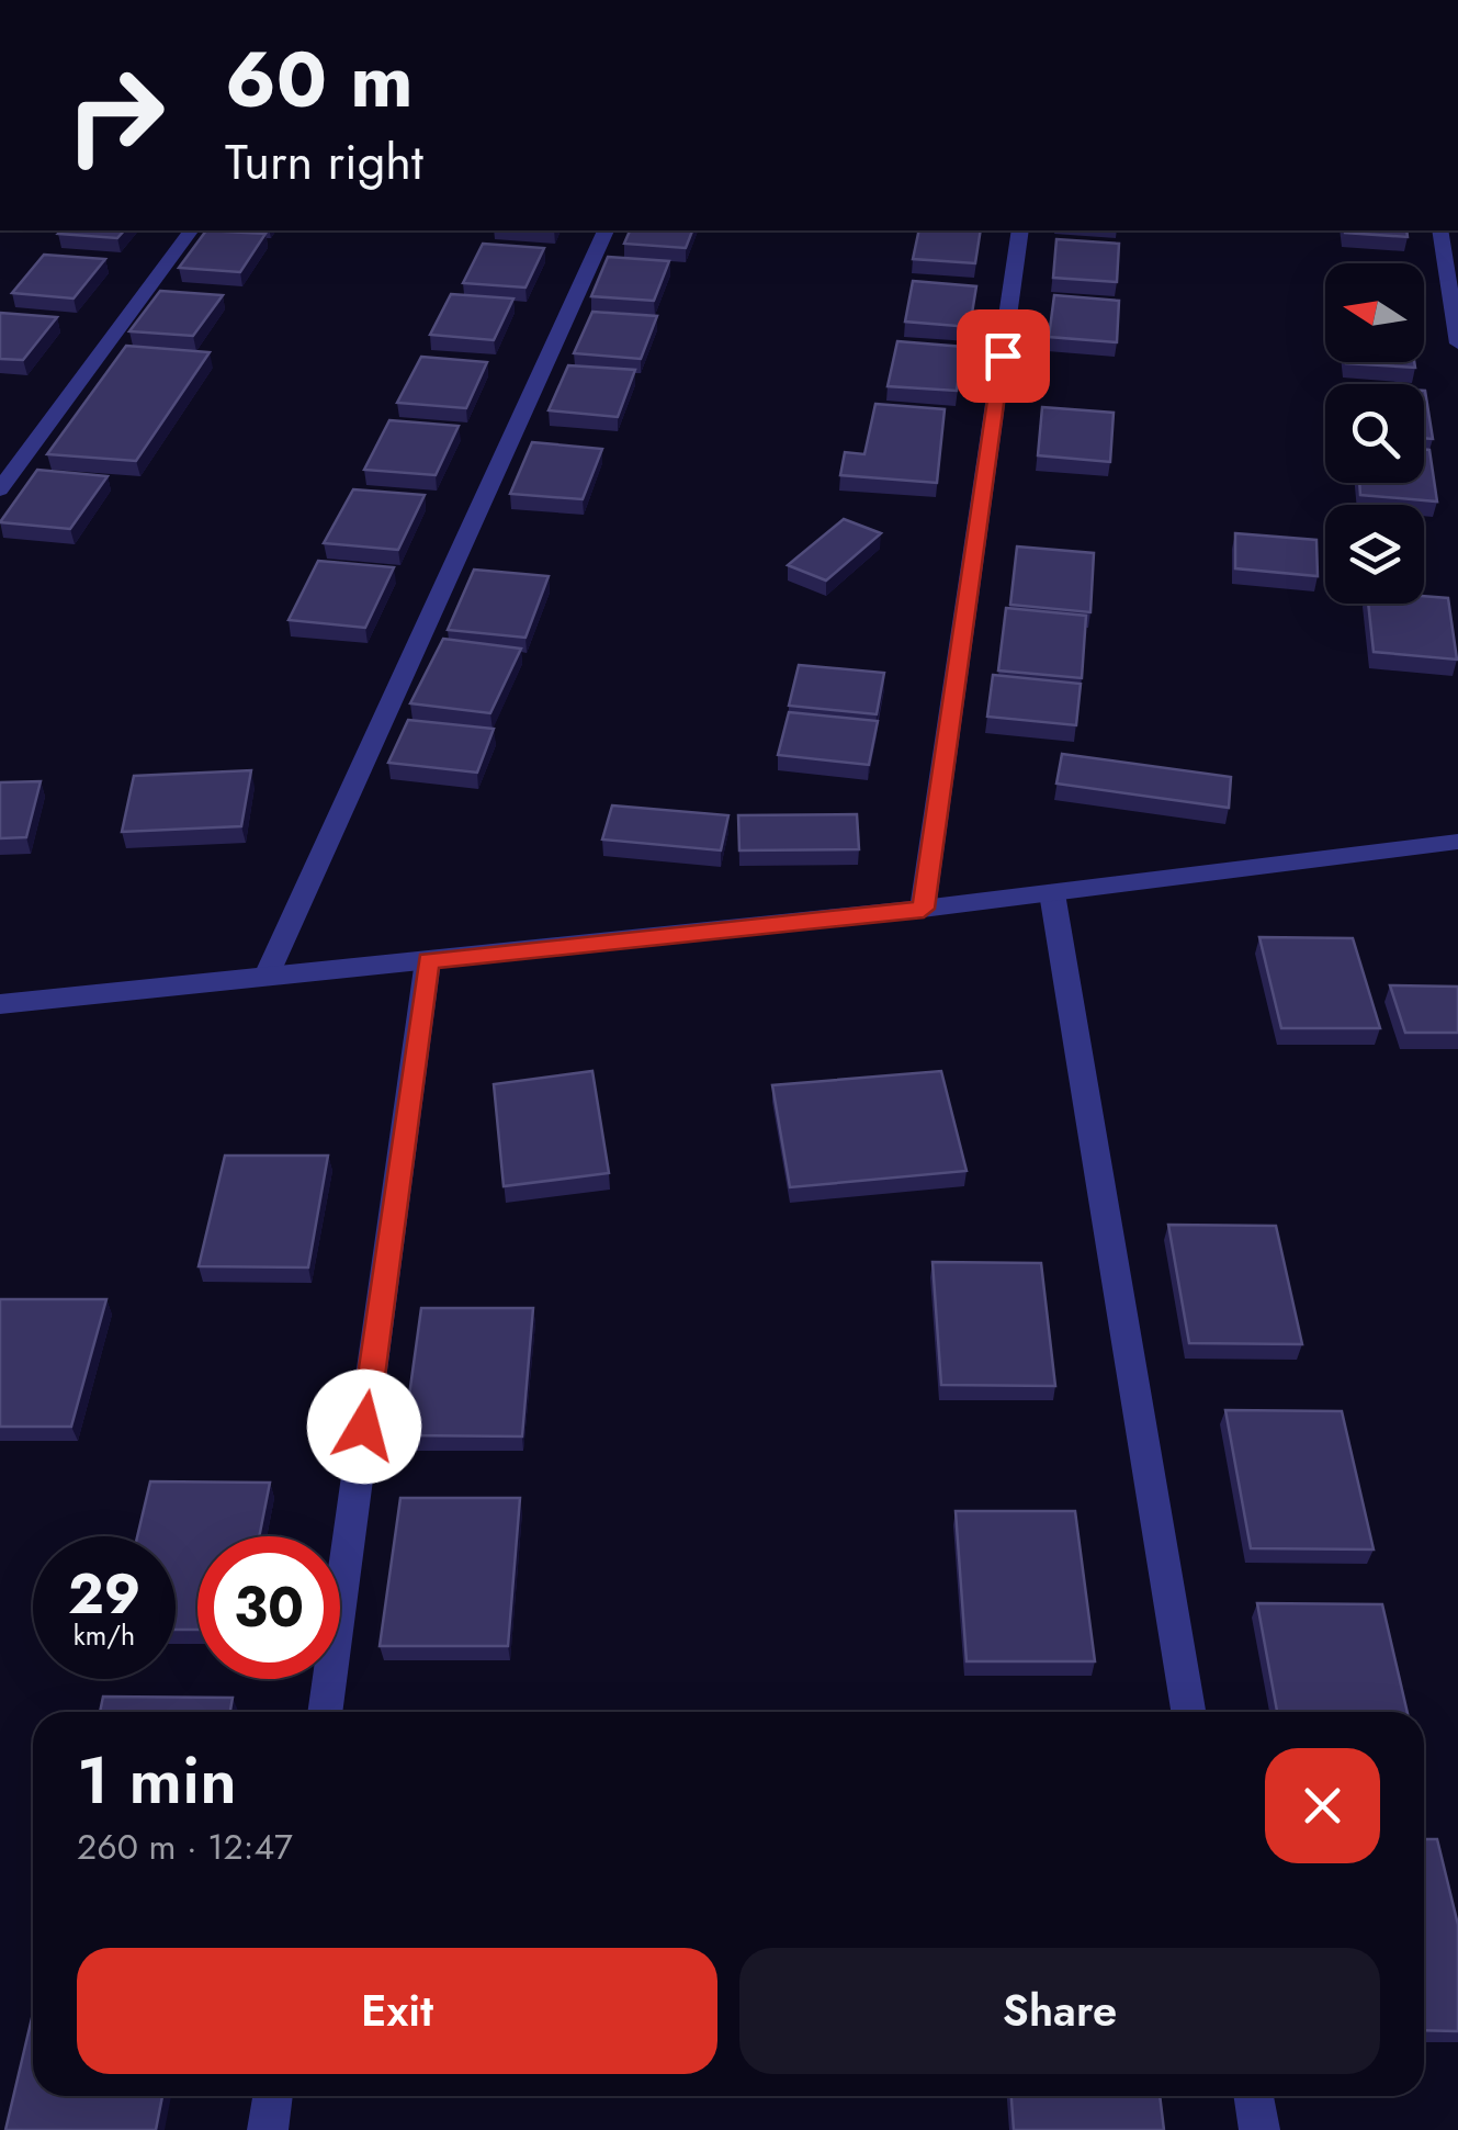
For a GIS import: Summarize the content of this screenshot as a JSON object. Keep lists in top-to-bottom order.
{
  "north": "left",
  "page": {
    "turn": ["60 m", "Turn right"],
    "speed": "29 km/h",
    "limit": "30",
    "heading": ["1 min", "260 m · 12:47"],
    "buttons": ["Exit", "Share"]
  }
}
